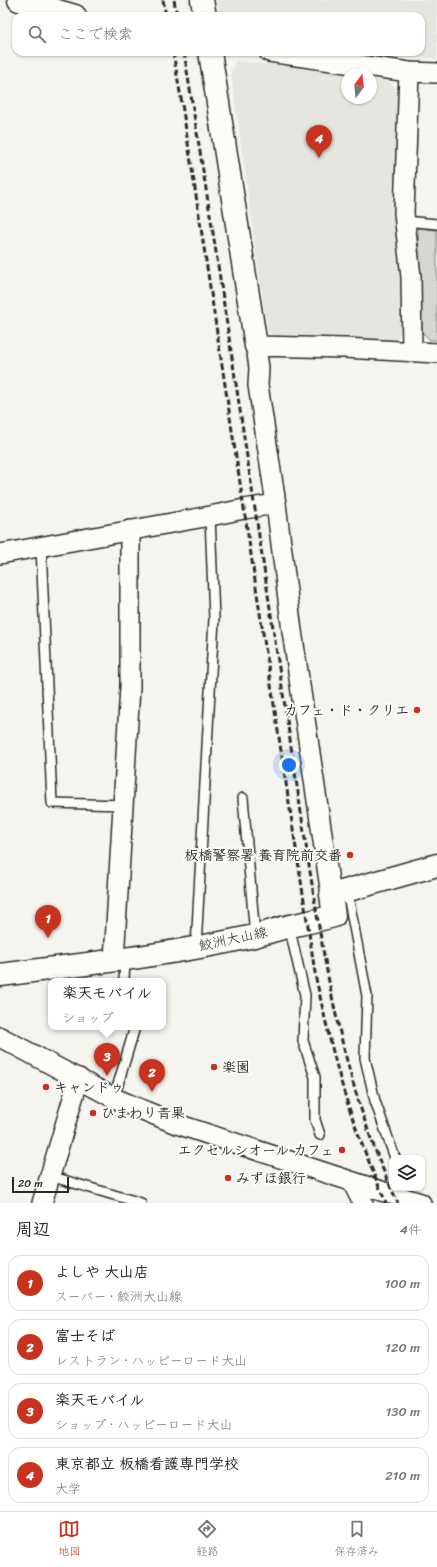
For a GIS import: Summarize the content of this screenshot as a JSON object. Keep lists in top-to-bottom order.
{
  "streets": {
    "main road": ["鮫洲大山線"]
  },
  "places": [
    "カフェ・ド・クリエ",
    "板橋警察署 養育院前交番",
    "楽園",
    "キャンドゥ",
    "ひまわり青果",
    "エクセルシオール カフェ",
    "みずほ銀行"
  ],
  "scale_bar": "20 m",
  "north": "top",
  "page": {
    "search": "ここで検索",
    "pins": [
      "4",
      "1",
      "3",
      "2"
    ],
    "popup": ["楽天モバイル", "ショップ"],
    "scale": "20 m",
    "heading": ["周辺", "4件"],
    "list": [
      {
        "mark": "1",
        "name": "よしや 大山店",
        "note": "スーパー · 鮫洲大山線",
        "value": "100 m"
      },
      {
        "mark": "2",
        "name": "富士そば",
        "note": "レストラン · ハッピーロード大山",
        "value": "120 m"
      },
      {
        "mark": "3",
        "name": "楽天モバイル",
        "note": "ショップ · ハッピーロード大山",
        "value": "130 m"
      },
      {
        "mark": "4",
        "name": "東京都立 板橋看護専門学校",
        "note": "大学",
        "value": "210 m"
      }
    ],
    "nav": ["地図", "経路", "保存済み"]
  }
}
